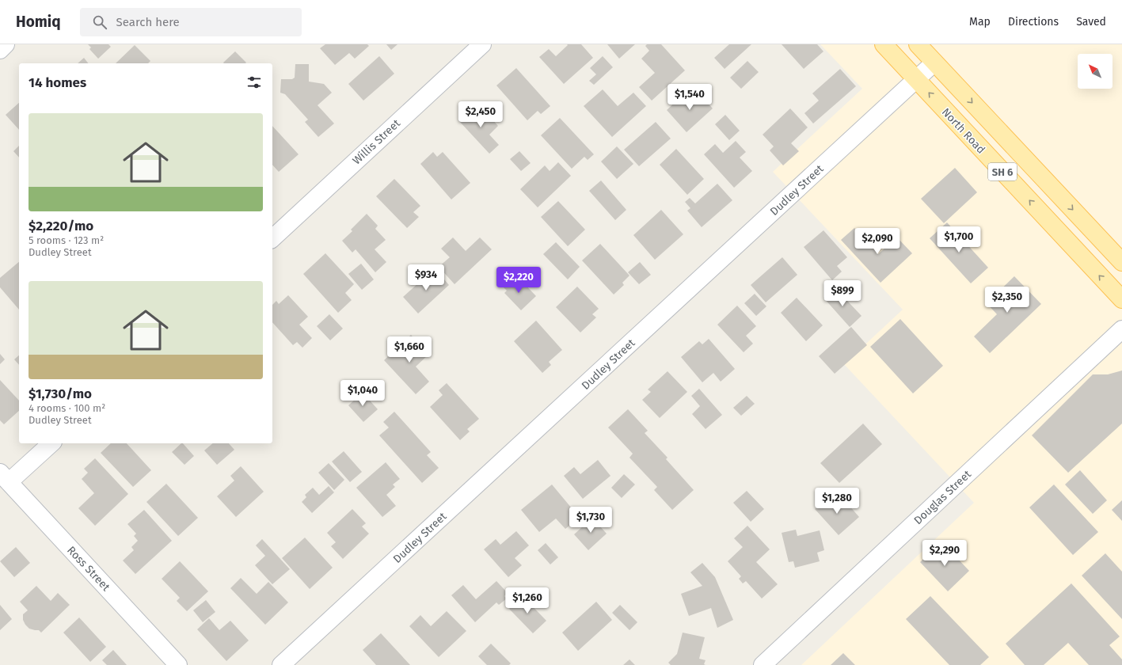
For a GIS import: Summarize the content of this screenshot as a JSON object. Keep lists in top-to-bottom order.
{
  "streets": {
    "main road": ["North Road", "SH 6"],
    "street": [
      "Willis Street",
      "Dudley Street",
      "Douglas Street",
      "Ross Street"
    ]
  },
  "crossings": [
    ["North Road", "Dudley Street"],
    ["SH 6", "Dudley Street"]
  ],
  "north": "top left",
  "page": {
    "header": "Homiq",
    "search": "Search here",
    "nav": ["Map", "Directions", "Saved"],
    "heading": "14 homes",
    "price": [
      "$1,540",
      "$2,450",
      "$1,700",
      "$2,090",
      "$934",
      "$2,220",
      "$899",
      "$2,350",
      "$1,660",
      "$1,040",
      "$1,280",
      "$1,730",
      "$2,290",
      "$1,260"
    ],
    "list": [
      {
        "name": "$2,220/mo",
        "note": "5 rooms · 123 m² · Dudley Street"
      },
      {
        "name": "$1,730/mo",
        "note": "4 rooms · 100 m² · Dudley Street"
      }
    ]
  }
}
